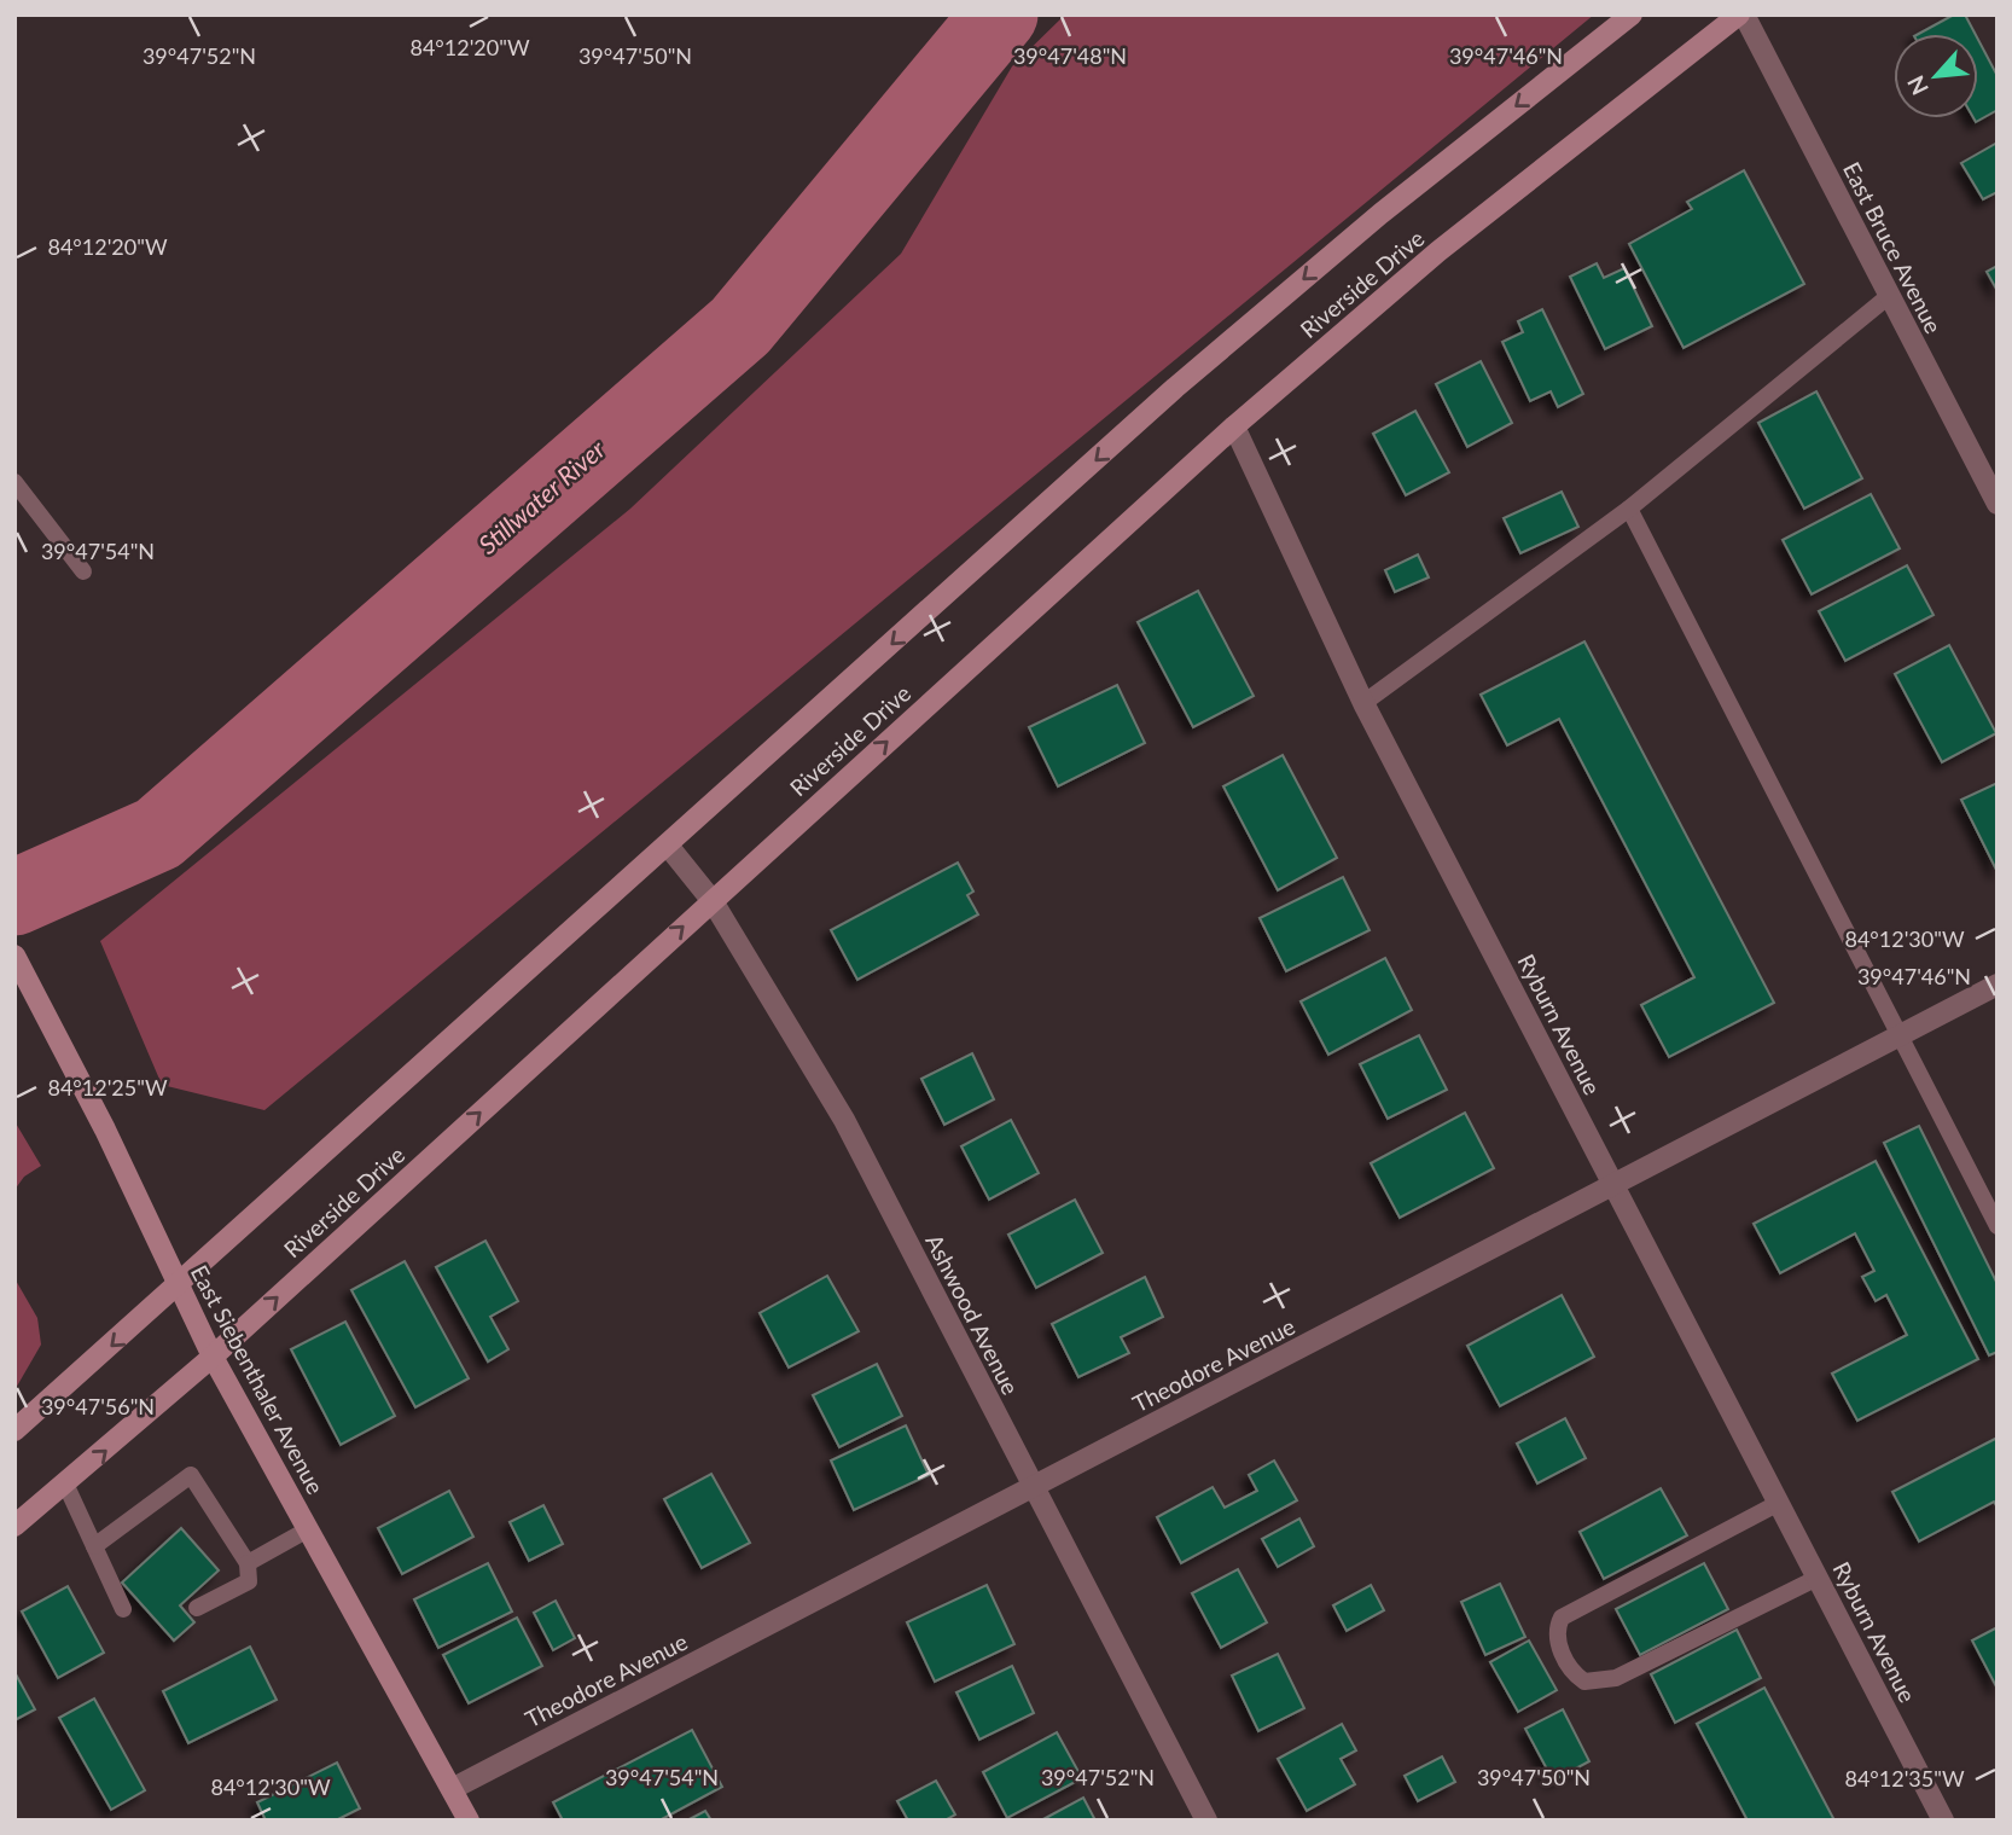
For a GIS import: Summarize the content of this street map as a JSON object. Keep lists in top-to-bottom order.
{
  "streets": {
    "main road": ["Riverside Drive", "East Siebenthaler Avenue"],
    "street": [
      "East Bruce Avenue",
      "Ryburn Avenue",
      "Ashwood Avenue",
      "Theodore Avenue"
    ]
  },
  "crossings": [
    ["East Bruce Avenue", "Riverside Drive"],
    ["Riverside Drive", "Ryburn Avenue"],
    ["Riverside Drive", "Ashwood Avenue"],
    ["Riverside Drive", "East Siebenthaler Avenue"],
    ["Ryburn Avenue", "Theodore Avenue"],
    ["Ashwood Avenue", "Theodore Avenue"],
    ["Theodore Avenue", "East Siebenthaler Avenue"]
  ],
  "water": ["Stillwater River"],
  "north": "bottom left",
  "coordinates": [
    "84°12'20\"W",
    "39°47'52\"N",
    "39°47'50\"N",
    "39°47'48\"N",
    "39°47'46\"N",
    "39°47'54\"N",
    "84°12'30\"W",
    "84°12'25\"W",
    "39°47'56\"N",
    "84°12'35\"W"
  ]
}
